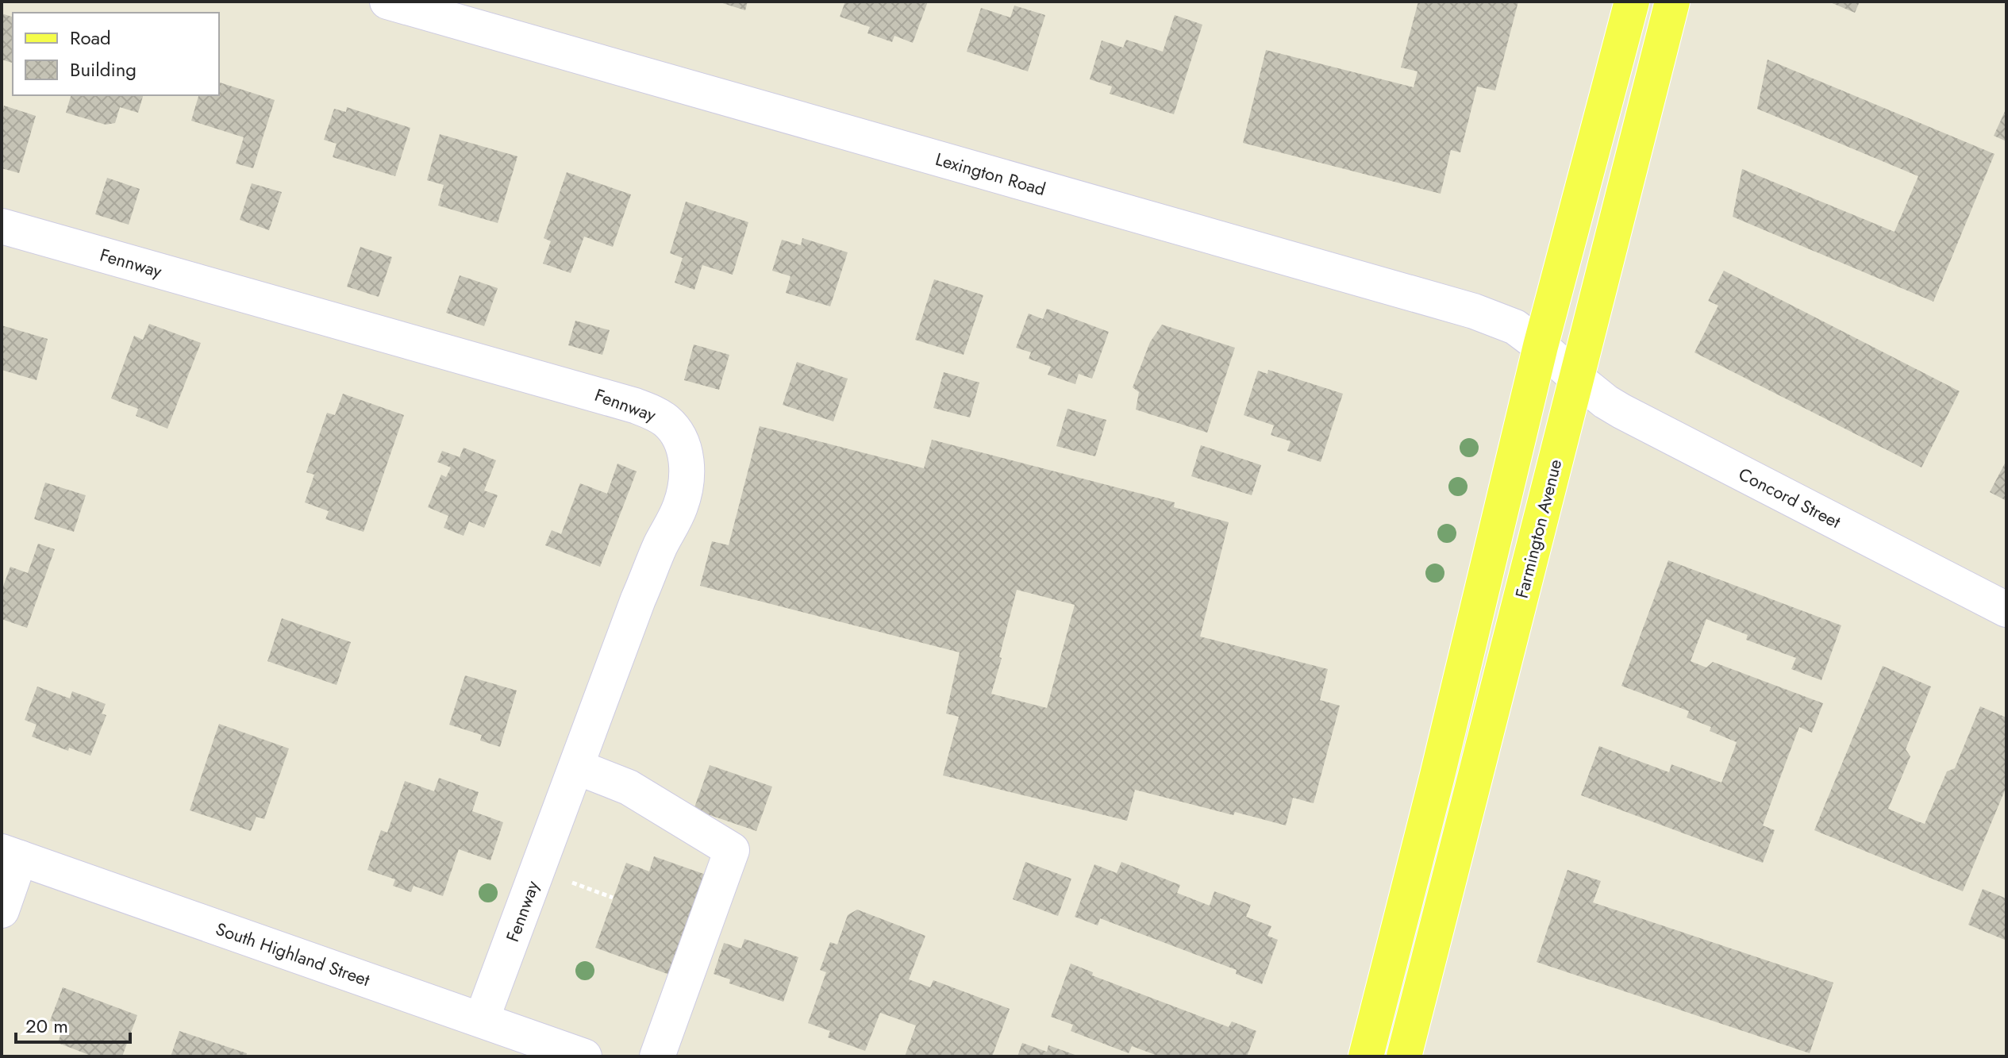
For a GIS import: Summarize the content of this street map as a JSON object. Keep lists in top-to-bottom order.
{
  "streets": {
    "main road": ["Farmington Avenue"],
    "street": [
      "Lexington Road",
      "Fennway",
      "Concord Street",
      "South Highland Street"
    ]
  },
  "crossings": [
    ["Lexington Road", "Concord Street"],
    ["Lexington Road", "Farmington Avenue"],
    ["Fennway", "South Highland Street"],
    ["Concord Street", "Farmington Avenue"]
  ],
  "legend": ["Road", "Building"],
  "scale_bar": "20 m"
}
